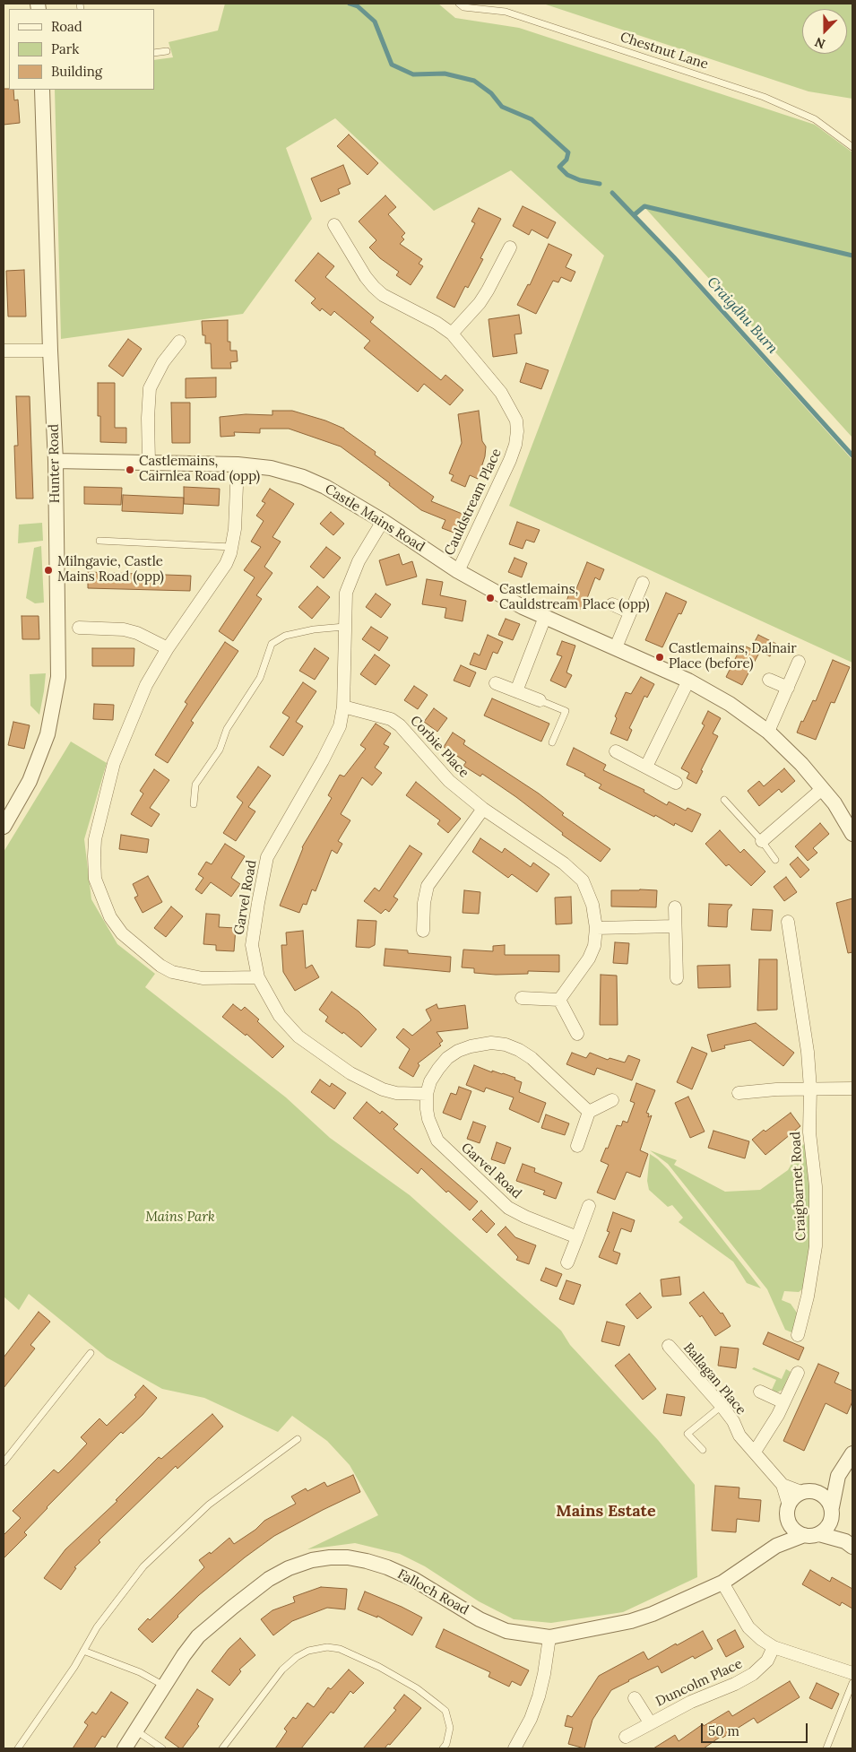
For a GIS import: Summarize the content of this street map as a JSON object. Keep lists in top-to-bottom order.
{
  "streets": {
    "street": [
      "Hunter Road",
      "Cauldstream Place",
      "Castle Mains Road",
      "Corbie Place",
      "Garvel Road",
      "Craigbarnet Road",
      "Ballagan Place",
      "Falloch Road",
      "Duncolm Place"
    ],
    "lane": ["Chestnut Lane"]
  },
  "crossings": [
    ["Hunter Road", "Castle Mains Road"],
    ["Cauldstream Place", "Castle Mains Road"],
    ["Castle Mains Road", "Garvel Road"],
    ["Corbie Place", "Garvel Road"],
    ["Ballagan Place", "Falloch Road"]
  ],
  "districts": ["Mains Estate"],
  "water": ["Craigdhu Burn"],
  "parks": ["Mains Park"],
  "places": [
    "Castlemains, Cairnlea Road (opp)",
    "Milngavie, Castle Mains Road (opp)",
    "Castlemains, Cauldstream Place (opp)",
    "Castlemains, Dalnair Place (before)"
  ],
  "legend": ["Road", "Park", "Building"],
  "scale_bar": "50 m",
  "north": "bottom"
}
